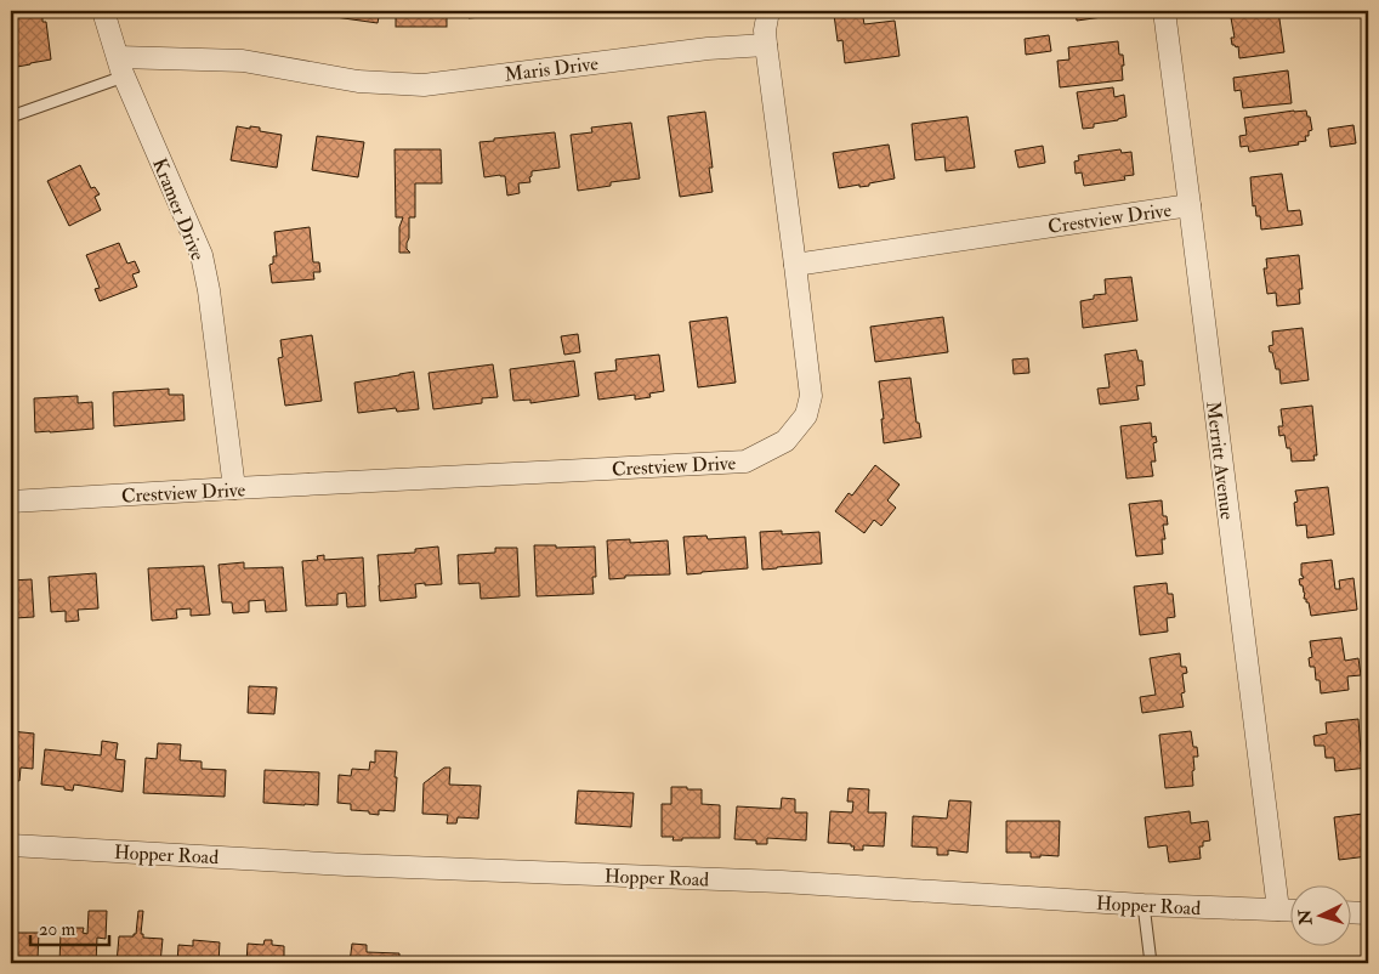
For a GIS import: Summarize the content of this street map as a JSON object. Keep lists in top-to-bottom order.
{
  "streets": {
    "street": [
      "Maris Drive",
      "Kramer Drive",
      "Crestview Drive",
      "Merritt Avenue",
      "Hopper Road"
    ]
  },
  "crossings": [
    ["Maris Drive", "Kramer Drive"],
    ["Kramer Drive", "Crestview Drive"],
    ["Crestview Drive", "Merritt Avenue"],
    ["Merritt Avenue", "Hopper Road"]
  ],
  "scale_bar": "20 m",
  "north": "left"
}
